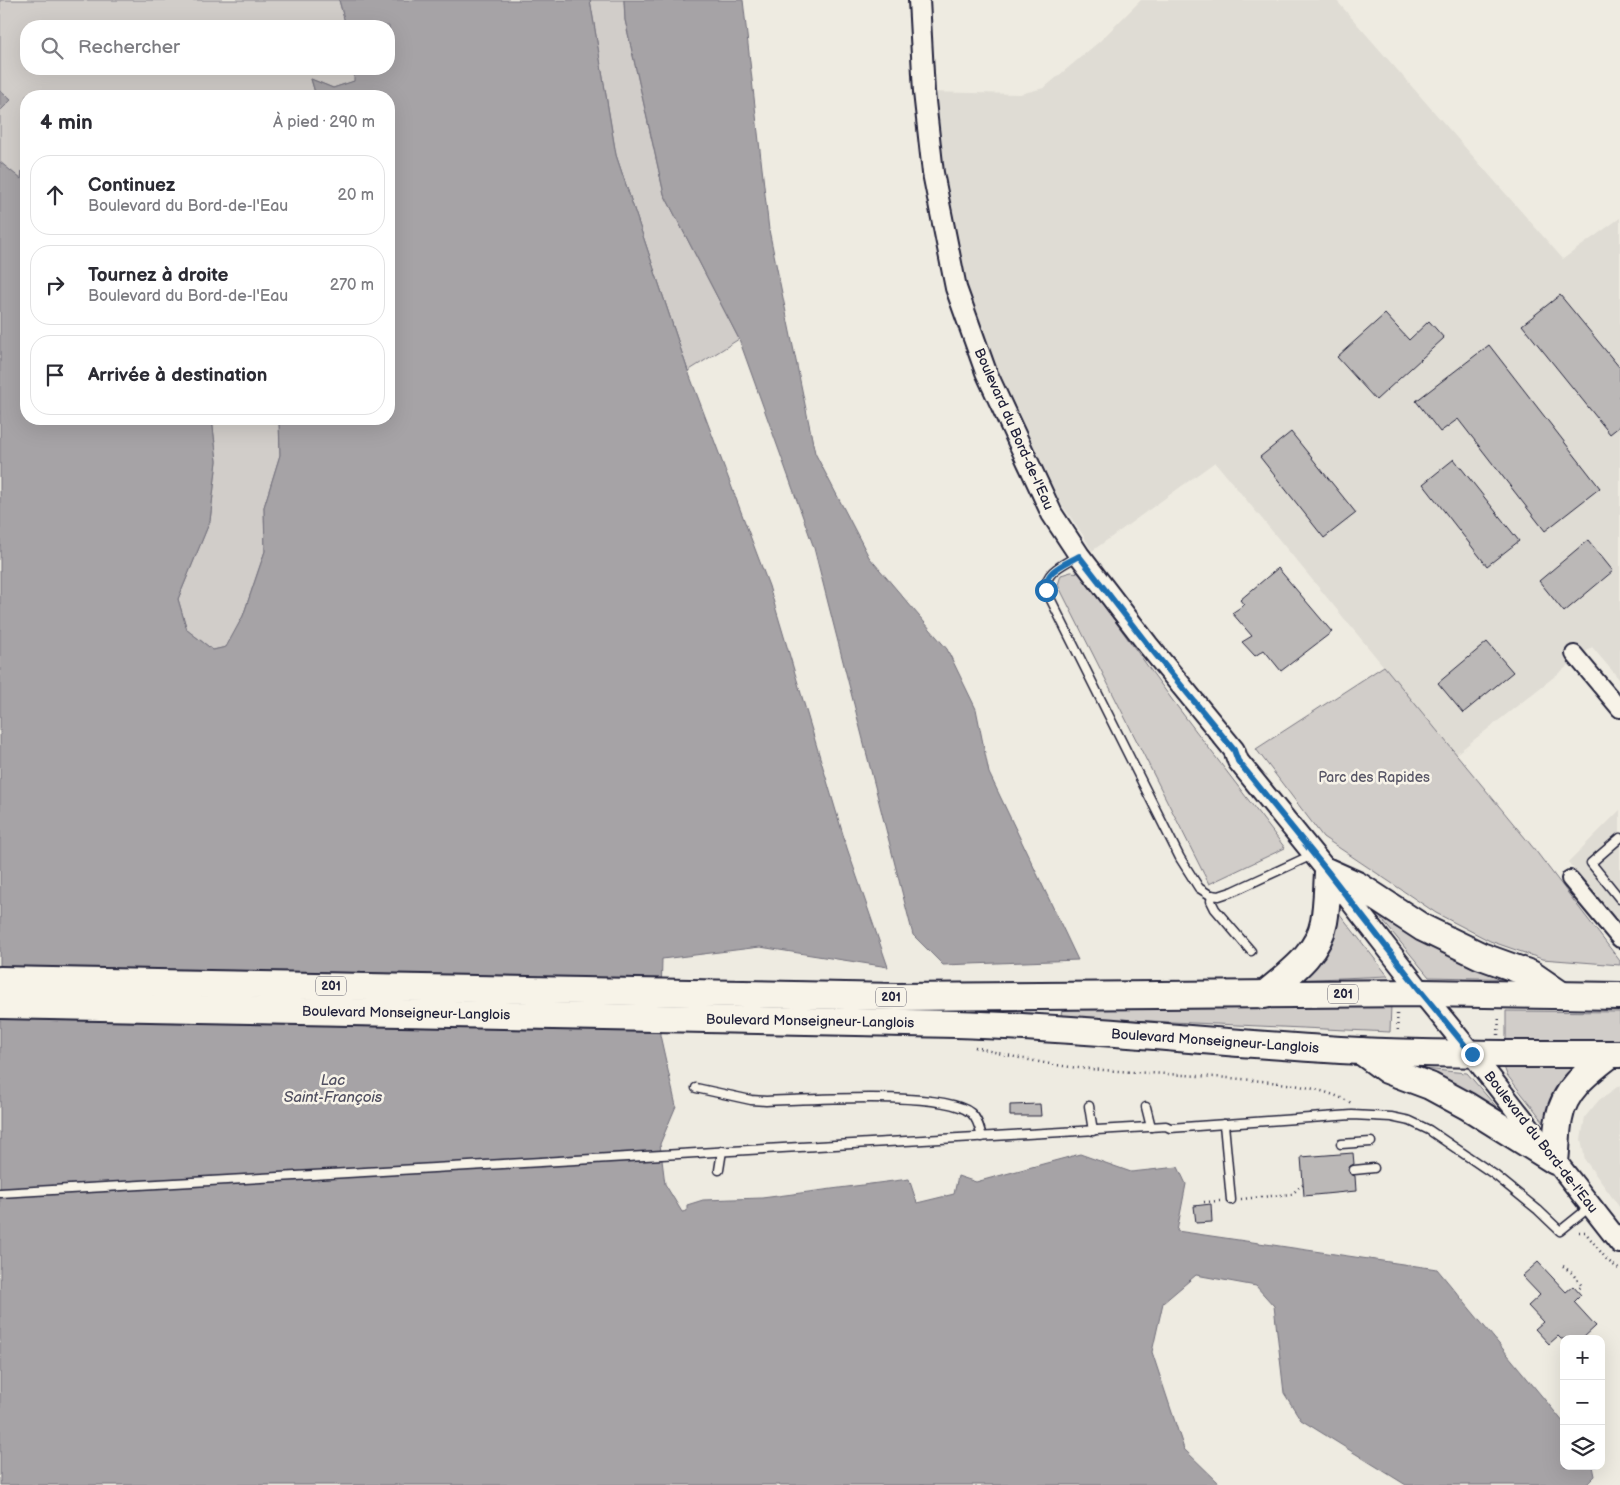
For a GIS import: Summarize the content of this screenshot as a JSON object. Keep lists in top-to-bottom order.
{
  "streets": {
    "highway": ["201", "Boulevard Monseigneur-Langlois"],
    "street": ["Boulevard du Bord-de-l'Eau"]
  },
  "crossings": [
    ["Boulevard du Bord-de-l'Eau", "Boulevard Monseigneur-Langlois"]
  ],
  "water": ["Lac Saint-François"],
  "parks": ["Parc des Rapides"],
  "page": {
    "search": "Rechercher",
    "heading": ["4 min", "À pied · 290 m"],
    "list": [
      ["Continuez", "Boulevard du Bord-de-l'Eau", "20 m"],
      ["Tournez à droite", "Boulevard du Bord-de-l'Eau", "270 m"],
      "Arrivée à destination"
    ],
    "map_buttons": ["+", "−"]
  }
}
